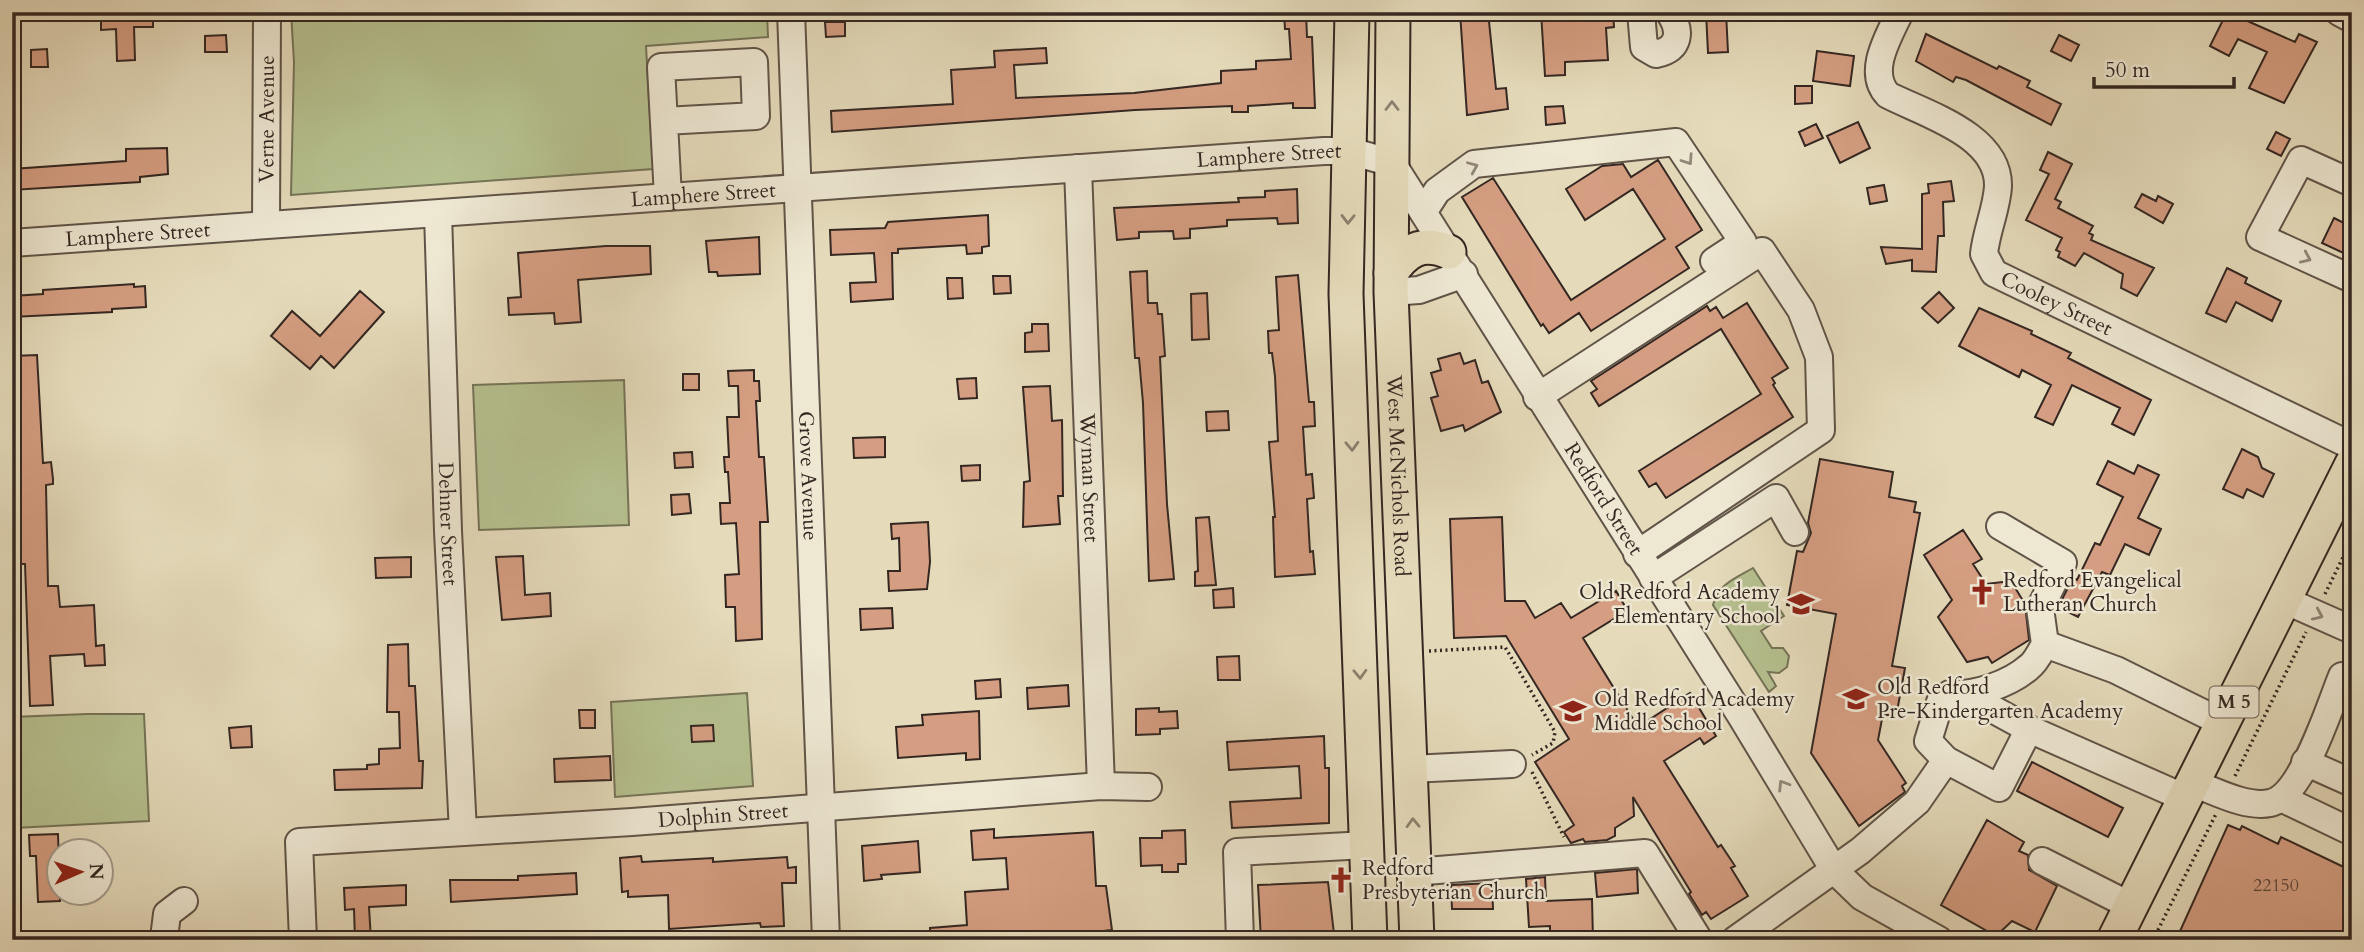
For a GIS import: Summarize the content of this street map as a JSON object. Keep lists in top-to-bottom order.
{
  "streets": {
    "main road": ["West McNichols Road", "M 5"],
    "street": [
      "Verne Avenue",
      "Lamphere Street",
      "Cooley Street",
      "Grove Avenue",
      "Wyman Street",
      "Redford Street",
      "Dehner Street",
      "Dolphin Street"
    ]
  },
  "crossings": [
    ["Verne Avenue", "Lamphere Street"],
    ["Lamphere Street", "Grove Avenue"],
    ["Lamphere Street", "West McNichols Road"],
    ["Lamphere Street", "Wyman Street"],
    ["Lamphere Street", "Redford Street"],
    ["Lamphere Street", "Dehner Street"],
    ["Grove Avenue", "Dolphin Street"],
    ["West McNichols Road", "Redford Street"],
    ["Wyman Street", "Dolphin Street"],
    ["Dehner Street", "Dolphin Street"]
  ],
  "one_way": ["Redford Street"],
  "places": {
    "church": ["Redford Evangelical Lutheran Church", "Redford Presbyterian Church"],
    "school or university": ["Old Redford Academy Elementary School", "Old Redford Pre-Kindergarten Academy", "Old Redford Academy Middle School"]
  },
  "house_numbers": ["22150"],
  "scale_bar": "50 m",
  "north": "right"
}
